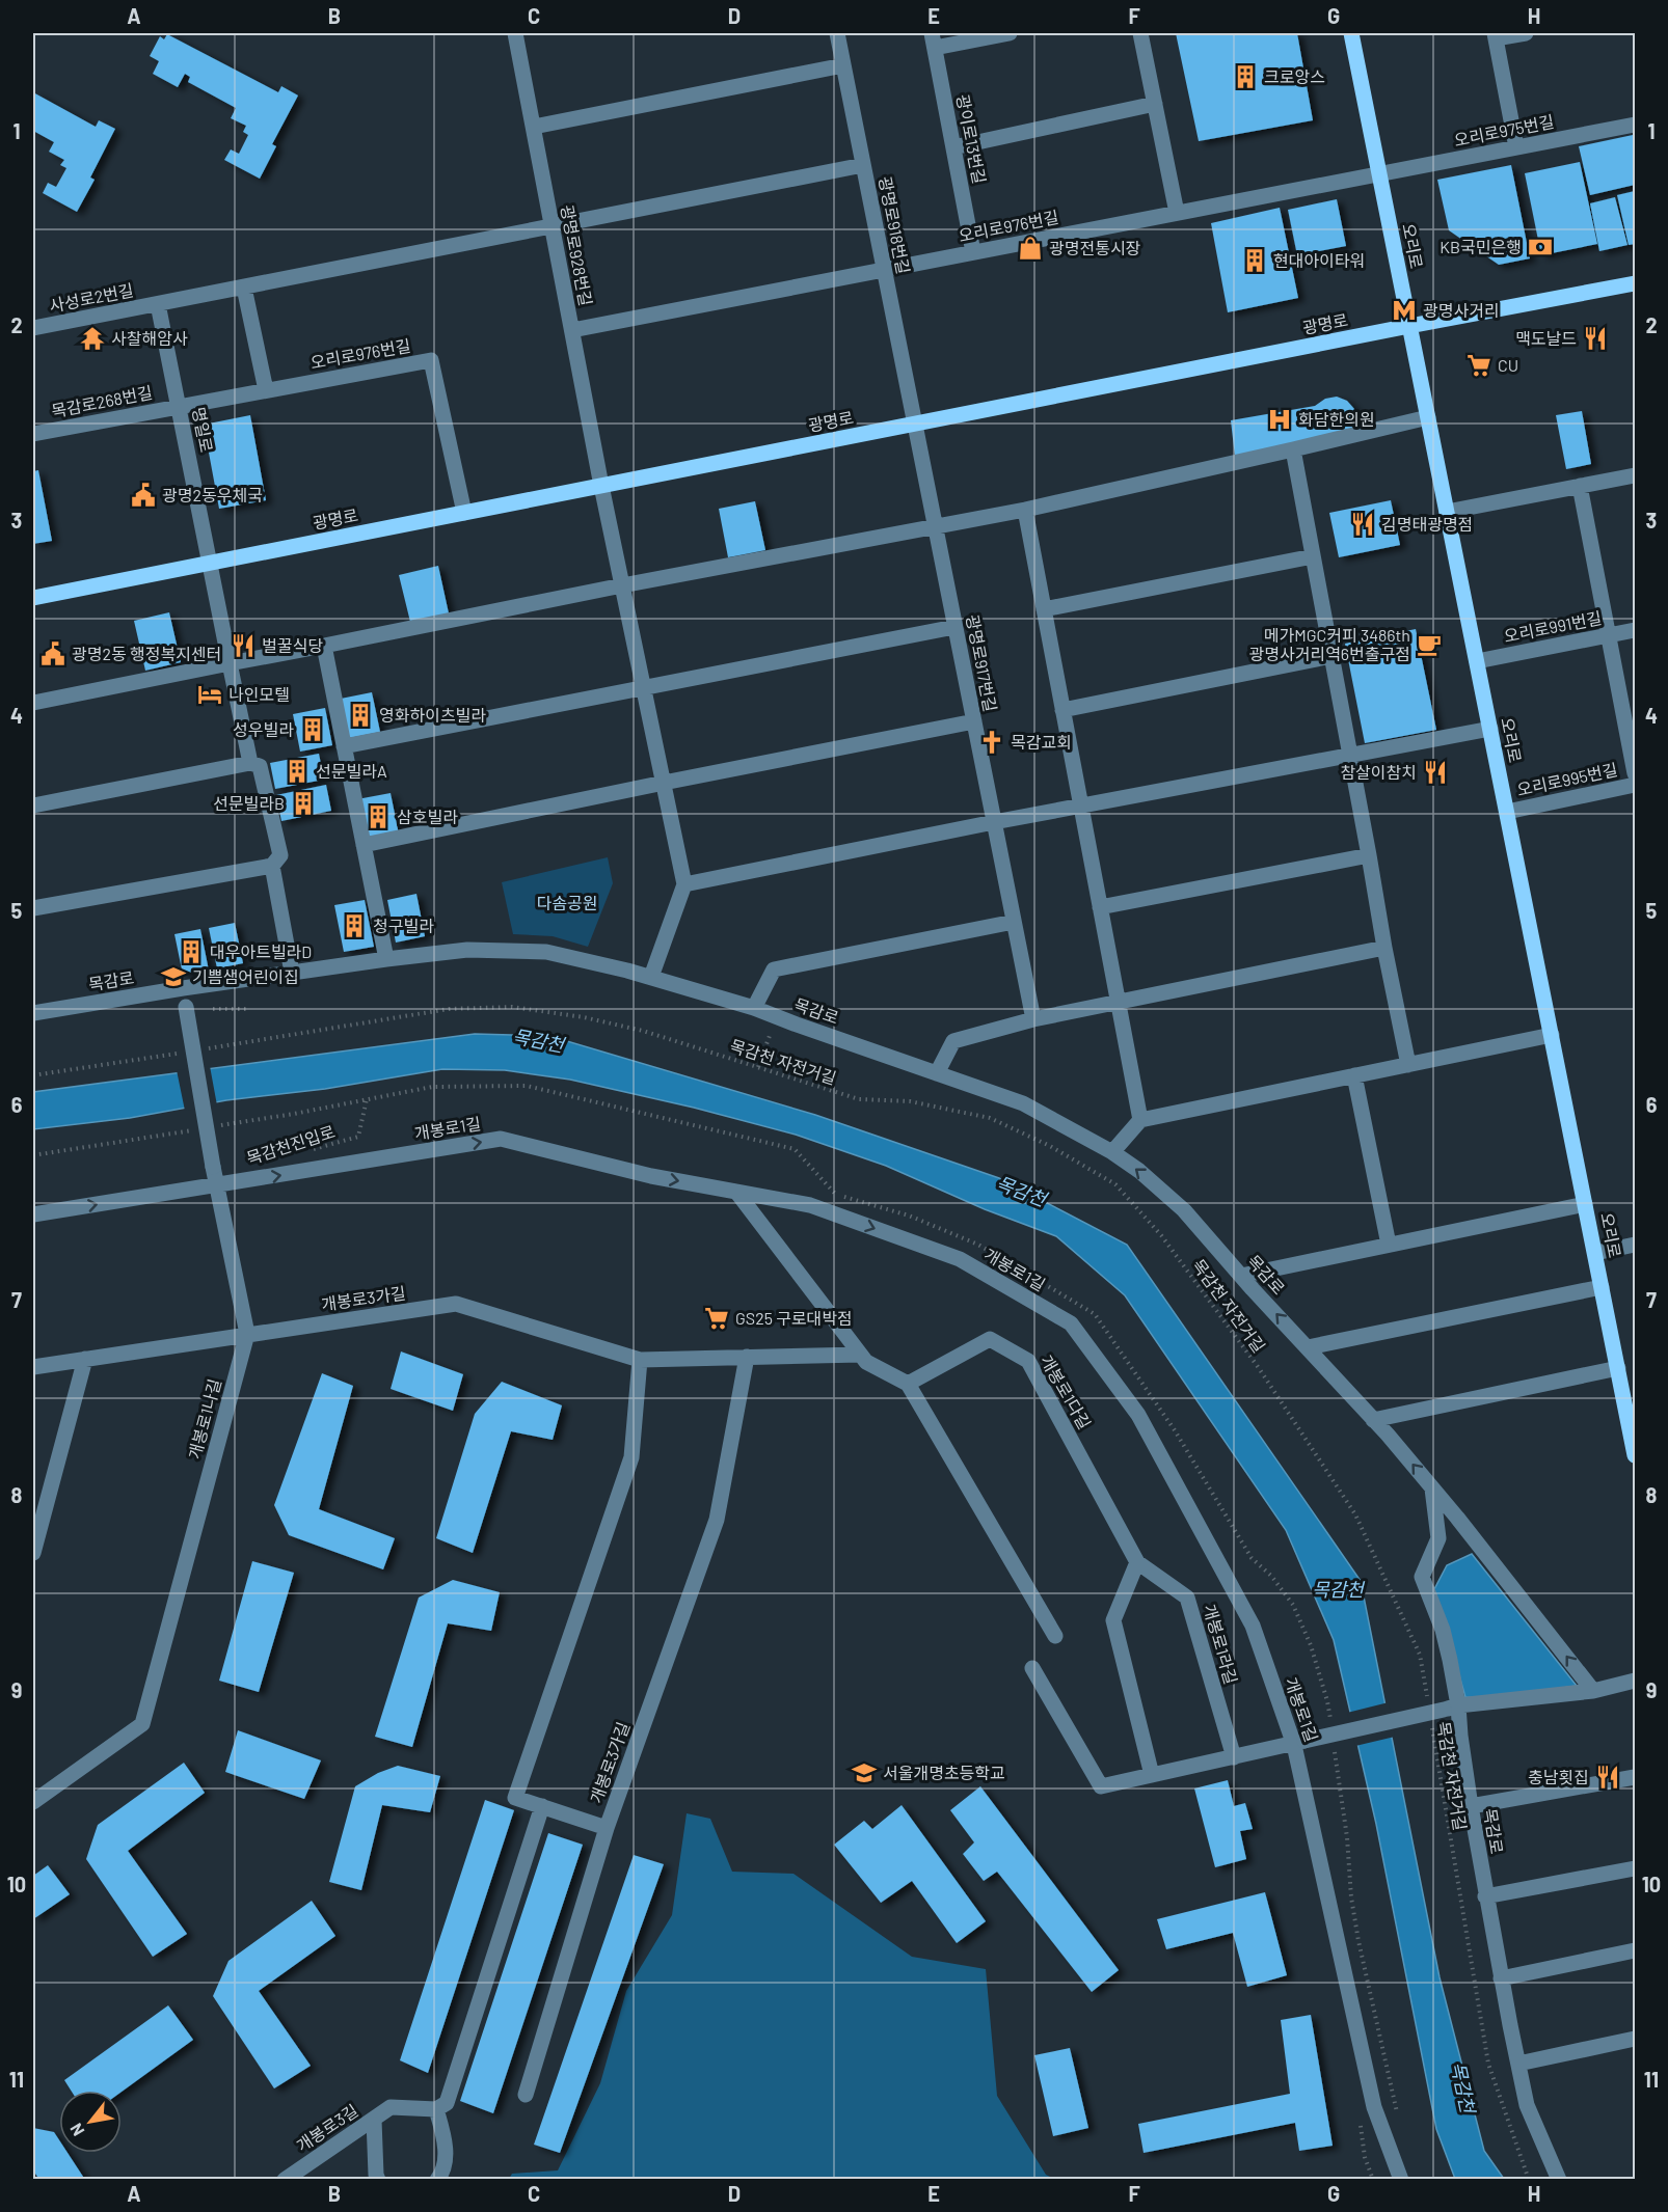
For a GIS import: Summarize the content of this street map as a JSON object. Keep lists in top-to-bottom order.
{
  "streets": {
    "main road": ["오리로", "광명로"],
    "street": [
      "오리로975번길",
      "광이로13번길",
      "광명로918번길",
      "오리로976번길",
      "광명로928번길",
      "사성로2번길",
      "목감로268번길",
      "명일로",
      "오리로991번길",
      "광명로917번길",
      "오리로995번길",
      "목감로",
      "개봉로1길",
      "개봉로3가길",
      "개봉로1다길",
      "개봉로1나길",
      "개봉로1라길",
      "개봉로3길"
    ],
    "path": ["목감천 자전거길", "목감천진입로"]
  },
  "crossings": [
    ["오리로975번길", "오리로976번길"],
    ["오리로975번길", "오리로"],
    ["광이로13번길", "오리로976번길"],
    ["광명로918번길", "오리로976번길"],
    ["광명로918번길", "사성로2번길"],
    ["광명로918번길", "광명로"],
    ["광명로918번길", "광명로917번길"],
    ["오리로976번길", "오리로"],
    ["오리로976번길", "광명로928번길"],
    ["오리로976번길", "광명로"],
    ["오리로976번길", "목감로268번길"],
    ["오리로976번길", "명일로"],
    ["오리로", "광명로"],
    ["오리로", "오리로991번길"],
    ["오리로", "오리로995번길"],
    ["광명로928번길", "사성로2번길"],
    ["광명로928번길", "광명로"],
    ["사성로2번길", "명일로"],
    ["광명로", "명일로"],
    ["광명로", "광명로917번길"],
    ["목감로268번길", "명일로"],
    ["목감로", "개봉로1나길"],
    ["개봉로1길", "개봉로1나길"],
    ["개봉로3가길", "개봉로1나길"],
    ["개봉로1다길", "개봉로1라길"]
  ],
  "one_way": ["개봉로1길"],
  "water": ["목감천"],
  "parks": ["다솜공원"],
  "places": {
    "building": [
      "크로앙스",
      "현대아이타워",
      "영화하이츠빌라",
      "성우빌라",
      "선문빌라A",
      "선문빌라B",
      "삼호빌라",
      "청구빌라",
      "대우아트빌라D"
    ],
    "bank": ["KB국민은행"],
    "shop": ["광명전통시장"],
    "metro station": ["광명사거리"],
    "temple": ["사찰해암사"],
    "restaurant": [
      "맥도날드",
      "김명태광명점",
      "벌꿀식당",
      "참살이참치",
      "충남횟집"
    ],
    "supermarket": ["CU", "GS25 구로대박점"],
    "hospital": ["화담한의원"],
    "public building": ["광명2동우체국", "광명2동 행정복지센터"],
    "cafe": ["메가MGC커피 3486th 광명사거리역6번출구점"],
    "hotel": ["나인모텔"],
    "church": ["목감교회"],
    "school or university": ["기쁨샘어린이집", "서울개명초등학교"]
  },
  "north": "bottom left",
  "grid": {
    "columns": [
      "A",
      "B",
      "C",
      "D",
      "E",
      "F",
      "G",
      "H"
    ],
    "rows": [
      "1",
      "2",
      "3",
      "4",
      "5",
      "6",
      "7",
      "8",
      "9",
      "10",
      "11"
    ]
  }
}
